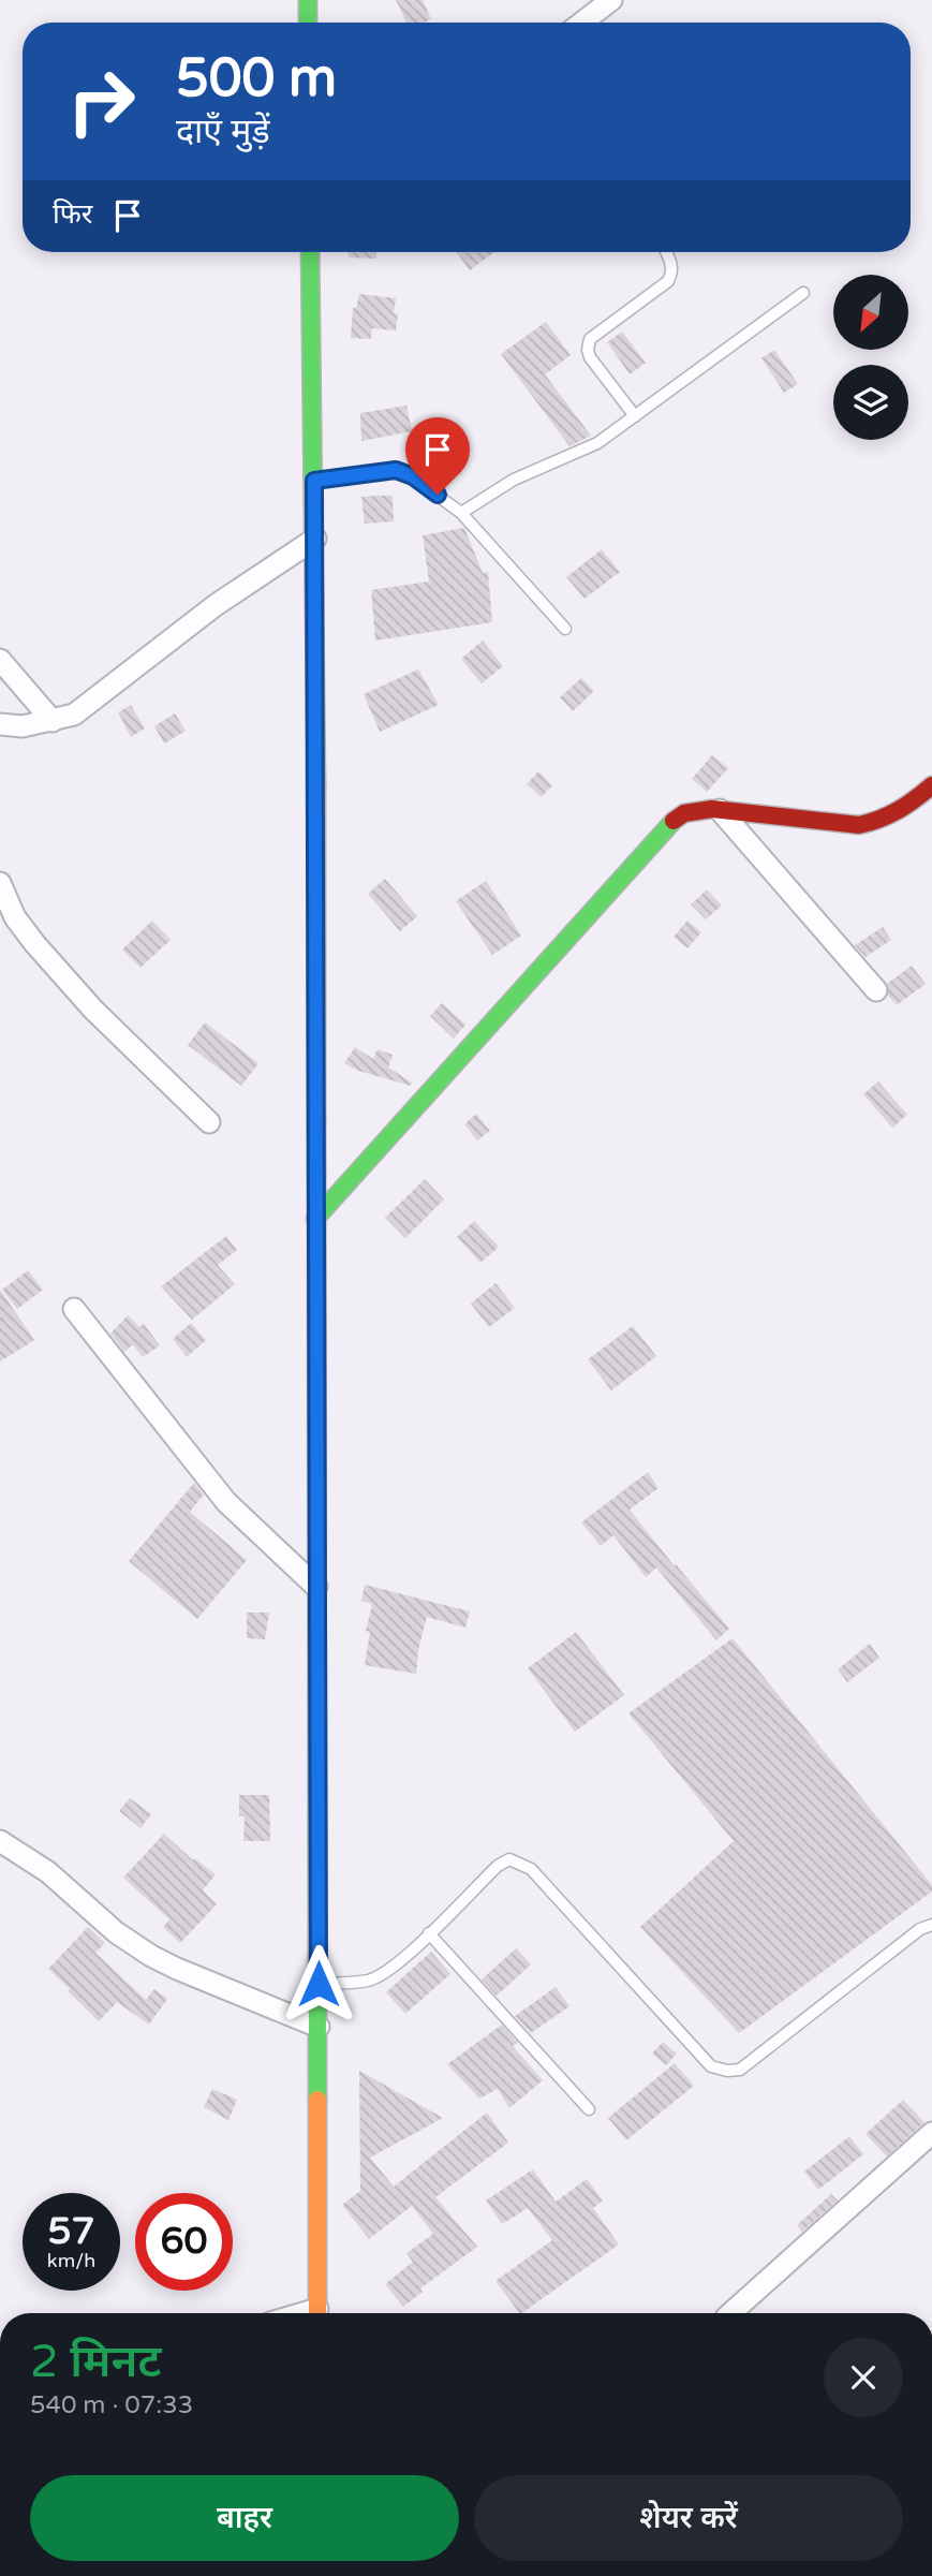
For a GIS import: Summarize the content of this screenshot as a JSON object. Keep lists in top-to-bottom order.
{
  "north": "bottom left",
  "page": {
    "turn": ["500 m", "दाएँ मुड़ें"],
    "then": "फिर",
    "speed": "57 km/h",
    "limit": "60",
    "heading": ["2 मिनट", "540 m · 07:33"],
    "buttons": ["बाहर", "शेयर करें"]
  }
}
